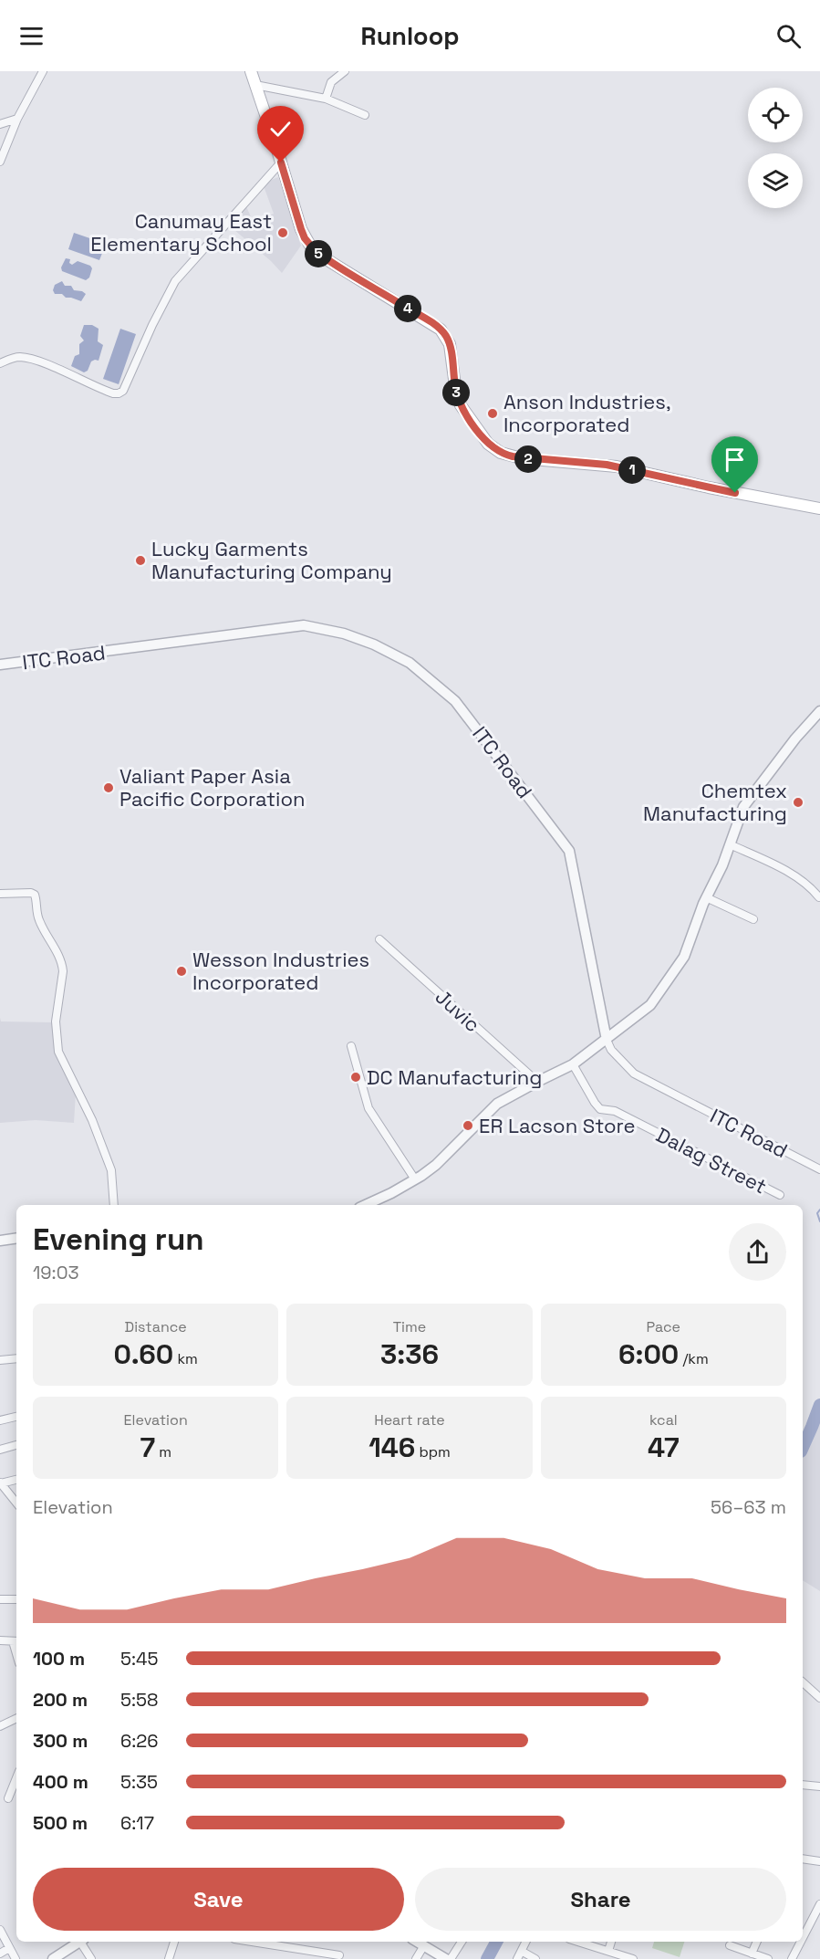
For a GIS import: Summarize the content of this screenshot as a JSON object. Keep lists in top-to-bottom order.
{
  "streets": {
    "street": ["ITC Road", "Juvic", "Dalag Street"]
  },
  "places": [
    "Canumay East Elementary School",
    "Anson Industries, Incorporated",
    "Lucky Garments Manufacturing Company",
    "Valiant Paper Asia Pacific Corporation",
    "Chemtex Manufacturing",
    "Wesson Industries Incorporated",
    "DC Manufacturing",
    "ER Lacson Store"
  ],
  "page": {
    "header": "Runloop",
    "pins": [
      "5",
      "4",
      "3",
      "2",
      "1"
    ],
    "heading": ["Evening run", "19:03"],
    "stats": [
      ["Distance", "0.60 km"],
      ["Time", "3:36"],
      ["Pace", "6:00 /km"],
      ["Elevation", "7 m"],
      ["Heart rate", "146 bpm"],
      ["kcal", "47"]
    ],
    "chart": ["Elevation", "56–63 m"],
    "list": [
      {
        "name": "100 m",
        "note": "5:45"
      },
      {
        "name": "200 m",
        "note": "5:58"
      },
      {
        "name": "300 m",
        "note": "6:26"
      },
      {
        "name": "400 m",
        "note": "5:35"
      },
      {
        "name": "500 m",
        "note": "6:17"
      }
    ],
    "buttons": ["Save", "Share"]
  }
}
